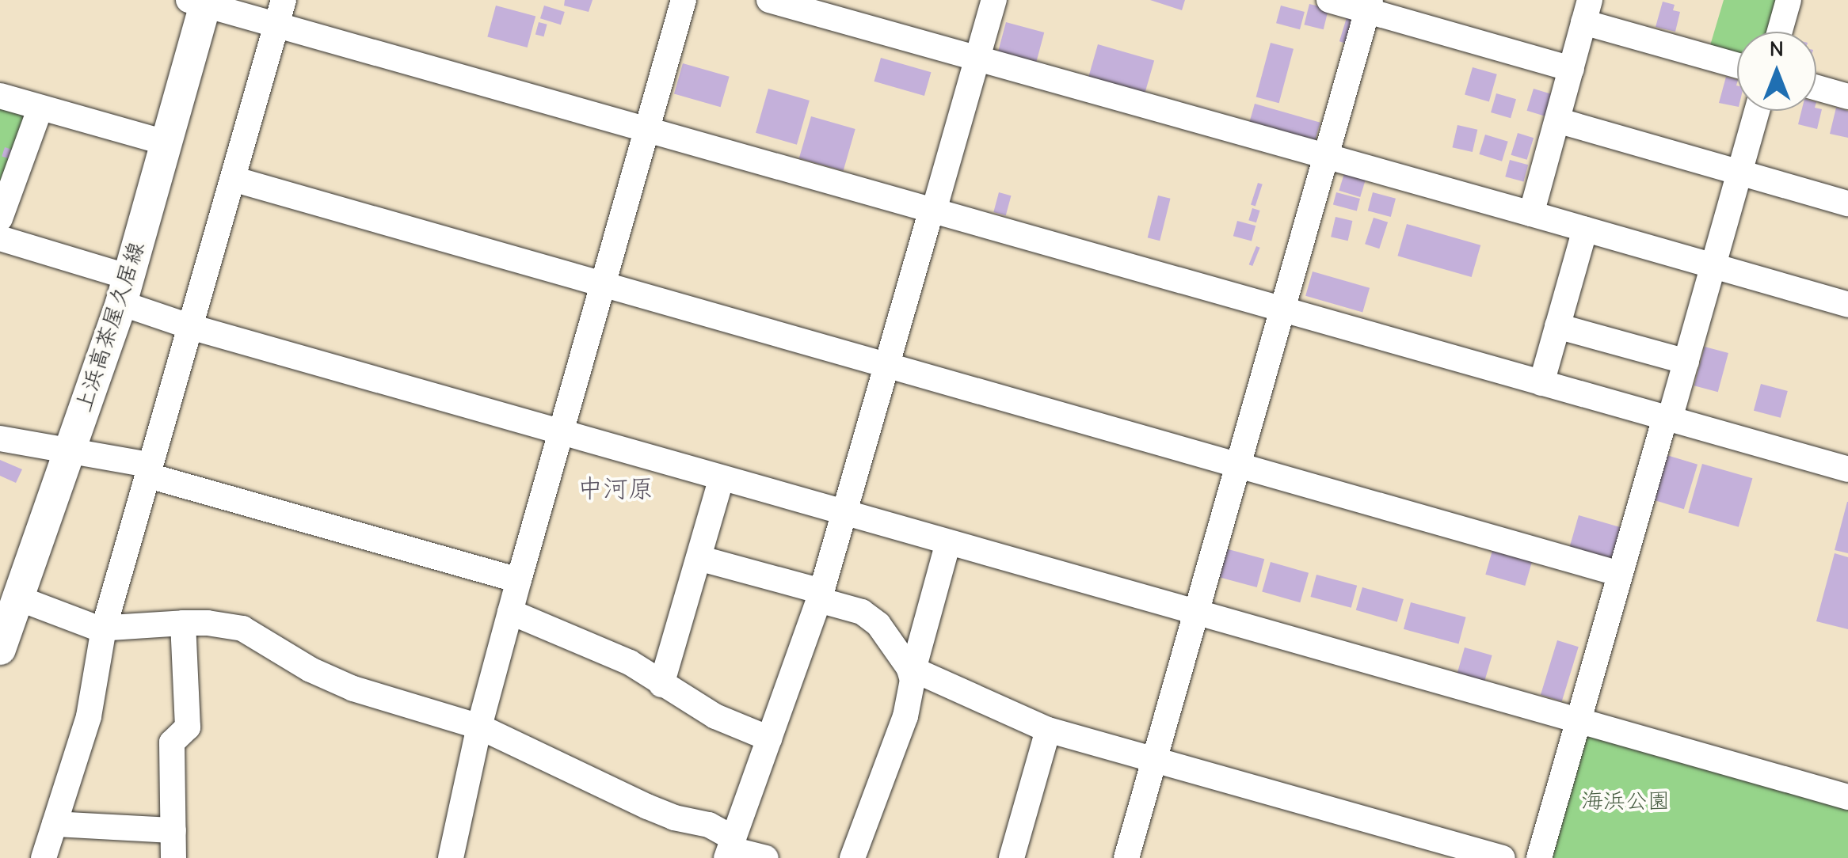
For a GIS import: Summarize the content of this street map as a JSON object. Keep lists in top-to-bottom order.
{
  "streets": {
    "main road": ["上浜高茶屋久居線"]
  },
  "districts": ["中河原"],
  "parks": ["海浜公園"],
  "north": "top"
}
